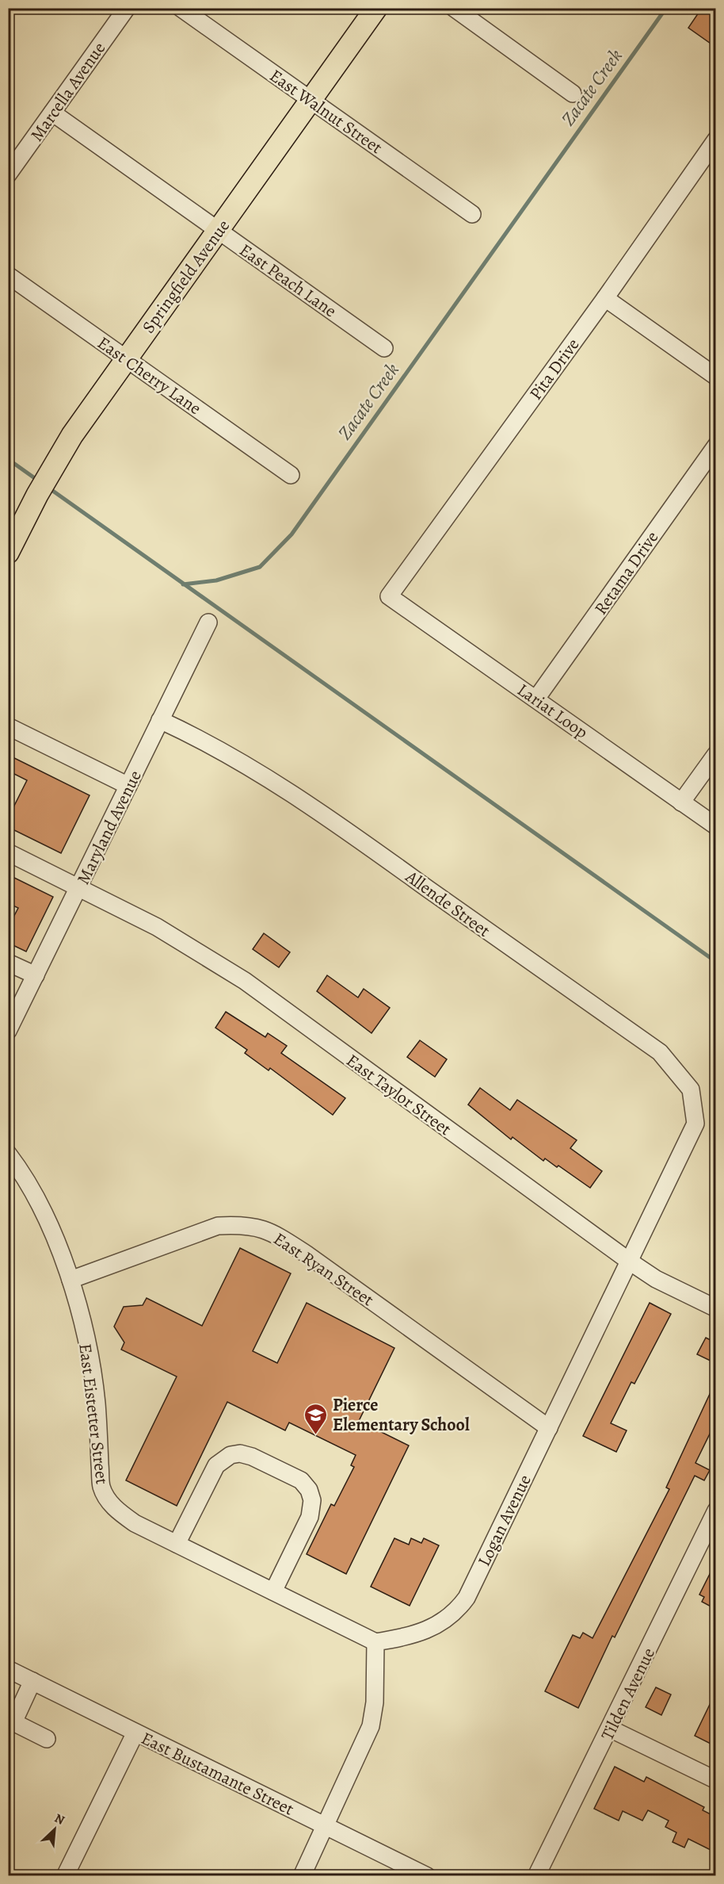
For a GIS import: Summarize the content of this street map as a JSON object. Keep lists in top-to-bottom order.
{
  "streets": {
    "main road": ["Springfield Avenue"],
    "street": [
      "Marcella Avenue",
      "East Walnut Street",
      "East Peach Lane",
      "Pita Drive",
      "East Cherry Lane",
      "Retama Drive",
      "Lariat Loop",
      "Maryland Avenue",
      "Allende Street",
      "East Taylor Street",
      "East Ryan Street",
      "East Eistetter Street",
      "Logan Avenue",
      "Tilden Avenue",
      "East Bustamante Street"
    ]
  },
  "crossings": [
    ["Marcella Avenue", "East Peach Lane"],
    ["East Walnut Street", "Springfield Avenue"],
    ["Springfield Avenue", "East Peach Lane"],
    ["Springfield Avenue", "East Cherry Lane"],
    ["Pita Drive", "Lariat Loop"],
    ["Retama Drive", "Lariat Loop"],
    ["Maryland Avenue", "Allende Street"],
    ["Maryland Avenue", "East Taylor Street"],
    ["Allende Street", "Logan Avenue"],
    ["East Taylor Street", "Logan Avenue"],
    ["East Ryan Street", "East Eistetter Street"],
    ["East Ryan Street", "Logan Avenue"],
    ["East Eistetter Street", "Logan Avenue"]
  ],
  "water": ["Zacate Creek"],
  "places": {
    "school or university": ["Pierce Elementary School"]
  },
  "north": "top right"
}
